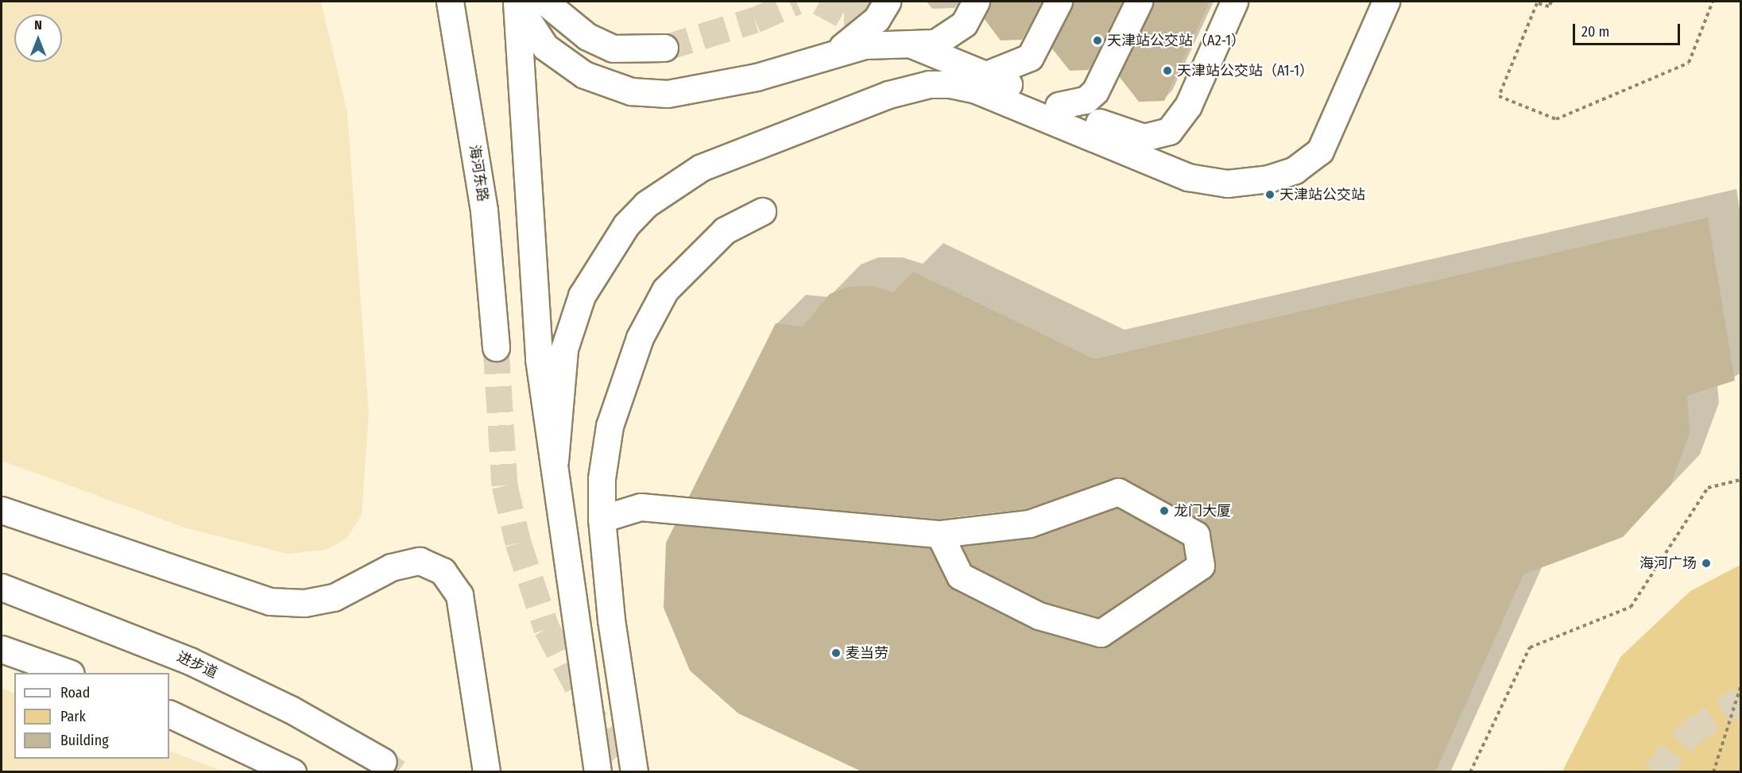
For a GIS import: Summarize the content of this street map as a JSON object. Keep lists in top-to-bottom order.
{
  "streets": {
    "street": ["海河东路", "进步道"]
  },
  "places": [
    "天津站公交站（A2-1）",
    "天津站公交站（A1-1）",
    "天津站公交站",
    "龙门大厦",
    "海河广场",
    "麦当劳"
  ],
  "legend": ["Road", "Park", "Building"],
  "scale_bar": "20 m",
  "north": "top"
}
